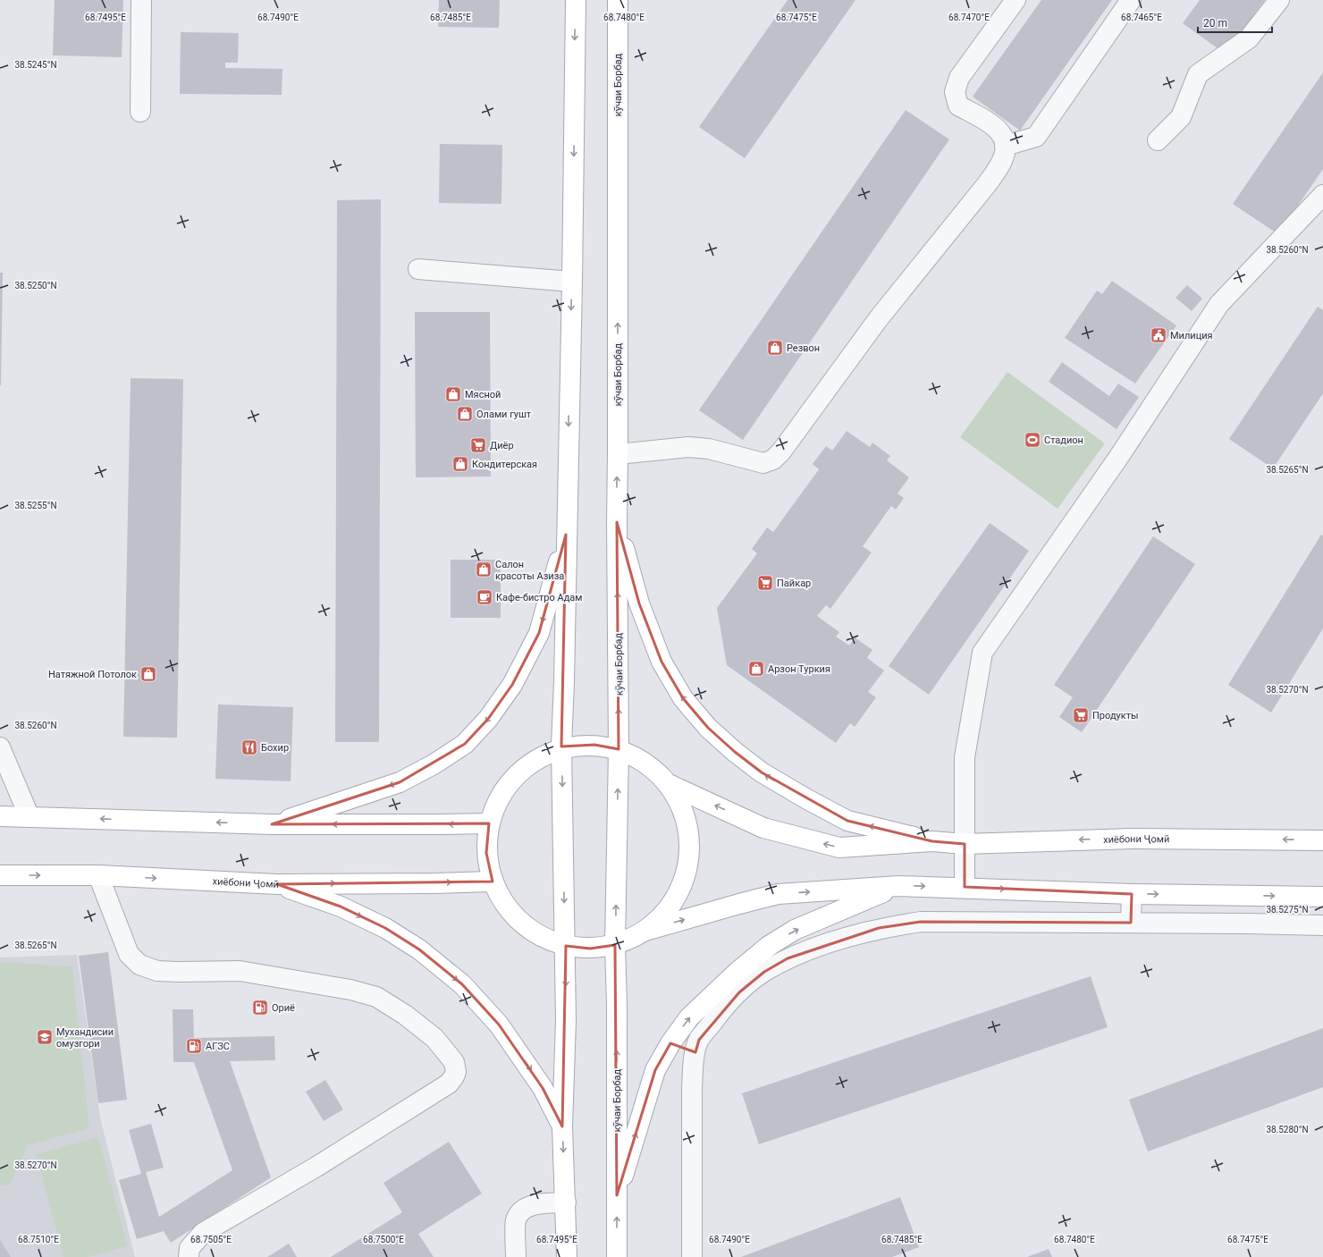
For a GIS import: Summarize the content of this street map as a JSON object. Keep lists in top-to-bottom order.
{
  "streets": {
    "main road": ["кӯчаи Борбад", "хиёбони Ҷомӣ"]
  },
  "places": {
    "public building": ["Милиция"],
    "shop": [
      "Резвон",
      "Мясной",
      "Олами гушт",
      "Кондитерская",
      "Салон красоты Азиза",
      "Арзон Туркия",
      "Натяжной Потолок"
    ],
    "sports": ["Стадион"],
    "supermarket": ["Диëр", "Пайкар", "Продукты"],
    "cafe": ["Кафе-бистро Адам"],
    "restaurant": ["Бохир"],
    "fuel station": ["Ориё", "АГЗС"],
    "school or university": ["Мухандисии омузгори"]
  },
  "scale_bar": "20 m",
  "coordinates": [
    "68.7470°E",
    "68.7465°E",
    "68.7495°E",
    "68.7490°E",
    "68.7485°E",
    "68.7480°E",
    "68.7475°E",
    "38.5245°N",
    "38.5260°N",
    "38.5250°N",
    "38.5265°N",
    "38.5255°N",
    "38.5270°N",
    "38.5275°N",
    "38.5280°N",
    "68.7510°E",
    "68.7505°E",
    "68.7500°E"
  ]
}
